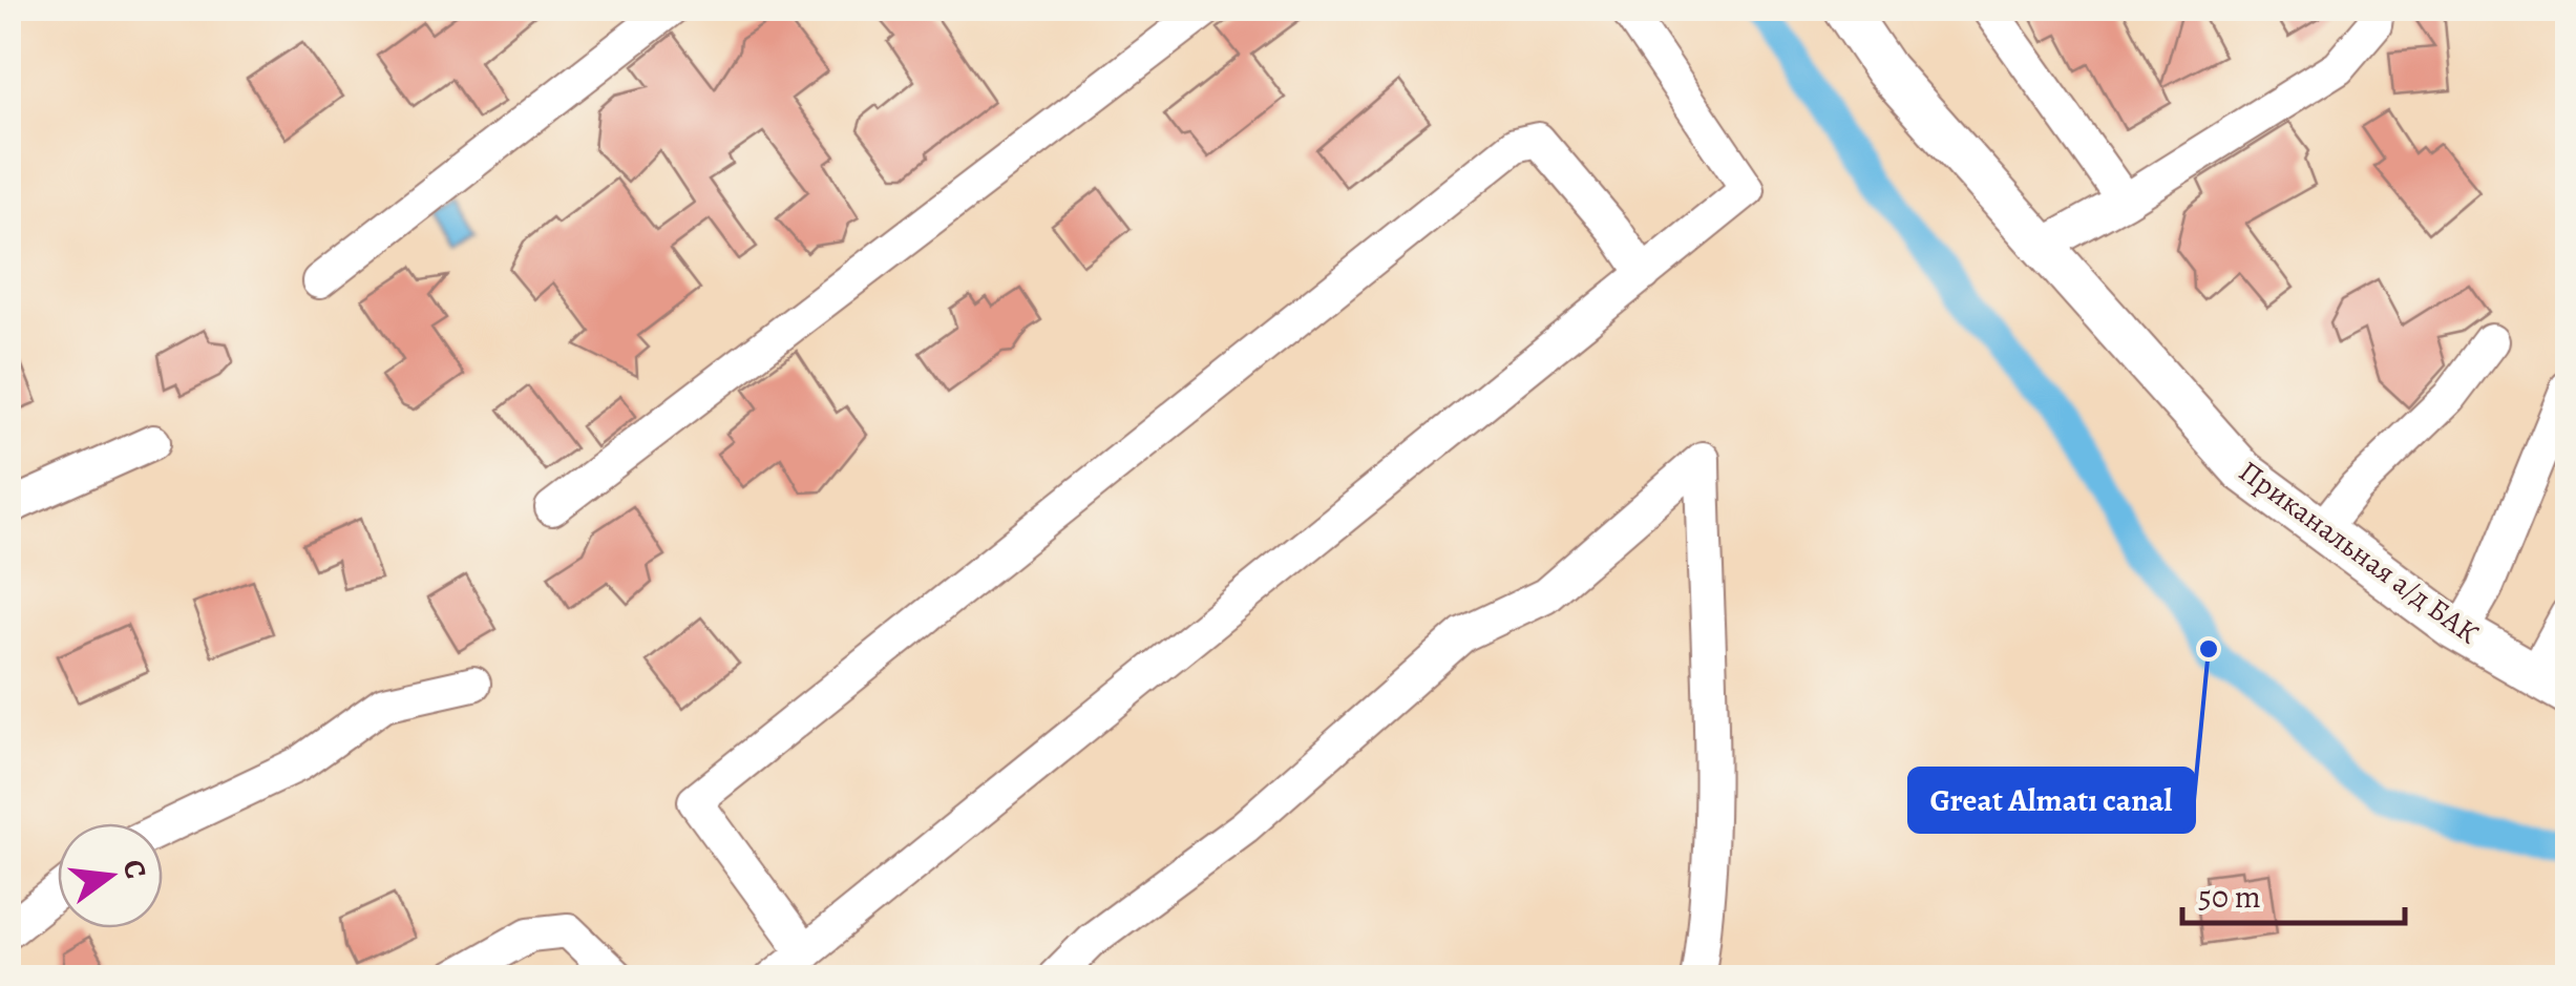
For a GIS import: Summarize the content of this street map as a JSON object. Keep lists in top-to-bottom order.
{
  "streets": {
    "main road": ["Приканальная а/д БАК"]
  },
  "places": ["Great Almatı canal"],
  "scale_bar": "50 m",
  "north": "right"
}
